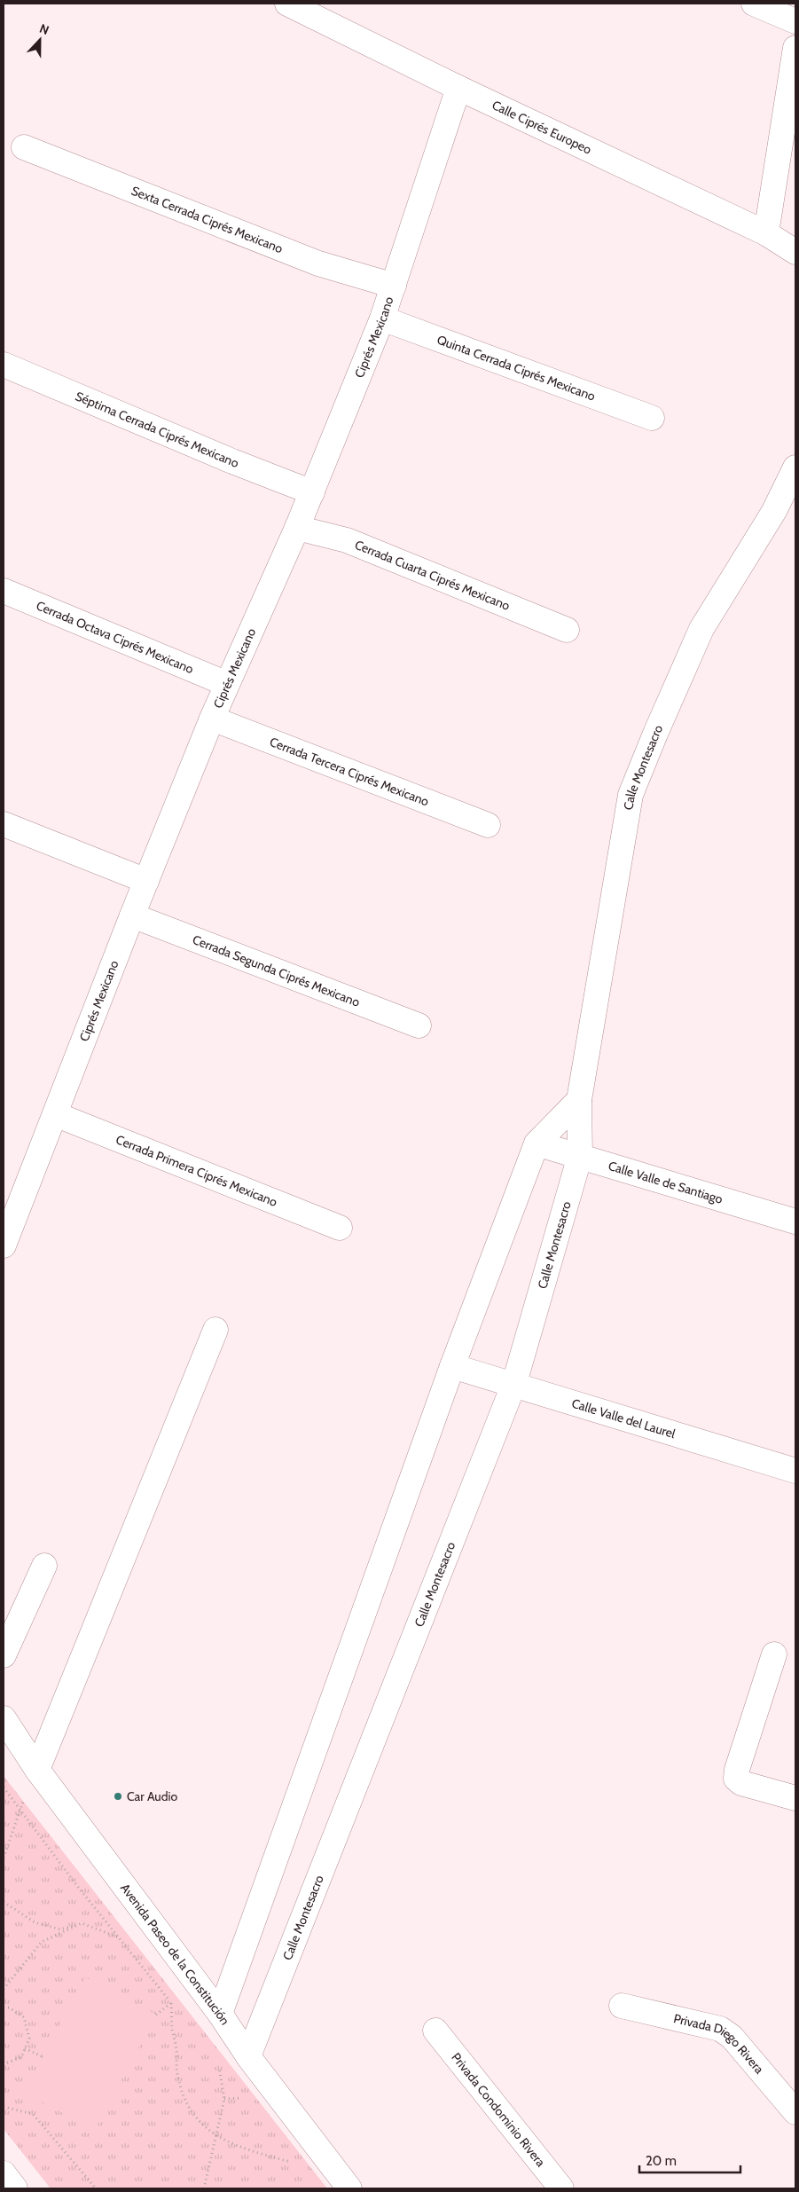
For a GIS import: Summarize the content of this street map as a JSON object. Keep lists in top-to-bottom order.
{
  "streets": {
    "street": [
      "Calle Ciprés Europeo",
      "Sexta Cerrada Ciprés Mexicano",
      "Ciprés Mexicano",
      "Quinta Cerrada Ciprés Mexicano",
      "Séptima Cerrada Ciprés Mexicano",
      "Cerrada Cuarta Ciprés Mexicano",
      "Cerrada Octava Ciprés Mexicano",
      "Calle Montesacro",
      "Cerrada Tercera Ciprés Mexicano",
      "Cerrada Segunda Ciprés Mexicano",
      "Cerrada Primera Ciprés Mexicano",
      "Calle Valle de Santiago",
      "Calle Valle del Laurel",
      "Avenida Paseo de la Constitución",
      "Privada Diego Rivera",
      "Privada Condominio Rivera"
    ]
  },
  "crossings": [
    ["Calle Ciprés Europeo", "Ciprés Mexicano"],
    ["Sexta Cerrada Ciprés Mexicano", "Ciprés Mexicano"],
    ["Ciprés Mexicano", "Quinta Cerrada Ciprés Mexicano"],
    ["Ciprés Mexicano", "Séptima Cerrada Ciprés Mexicano"],
    ["Ciprés Mexicano", "Cerrada Cuarta Ciprés Mexicano"],
    ["Ciprés Mexicano", "Cerrada Octava Ciprés Mexicano"],
    ["Ciprés Mexicano", "Cerrada Tercera Ciprés Mexicano"],
    ["Ciprés Mexicano", "Cerrada Segunda Ciprés Mexicano"],
    ["Ciprés Mexicano", "Cerrada Primera Ciprés Mexicano"],
    ["Calle Montesacro", "Calle Valle de Santiago"],
    ["Calle Montesacro", "Calle Valle del Laurel"],
    ["Calle Montesacro", "Avenida Paseo de la Constitución"]
  ],
  "places": ["Car Audio"],
  "scale_bar": "20 m",
  "north": "top"
}
